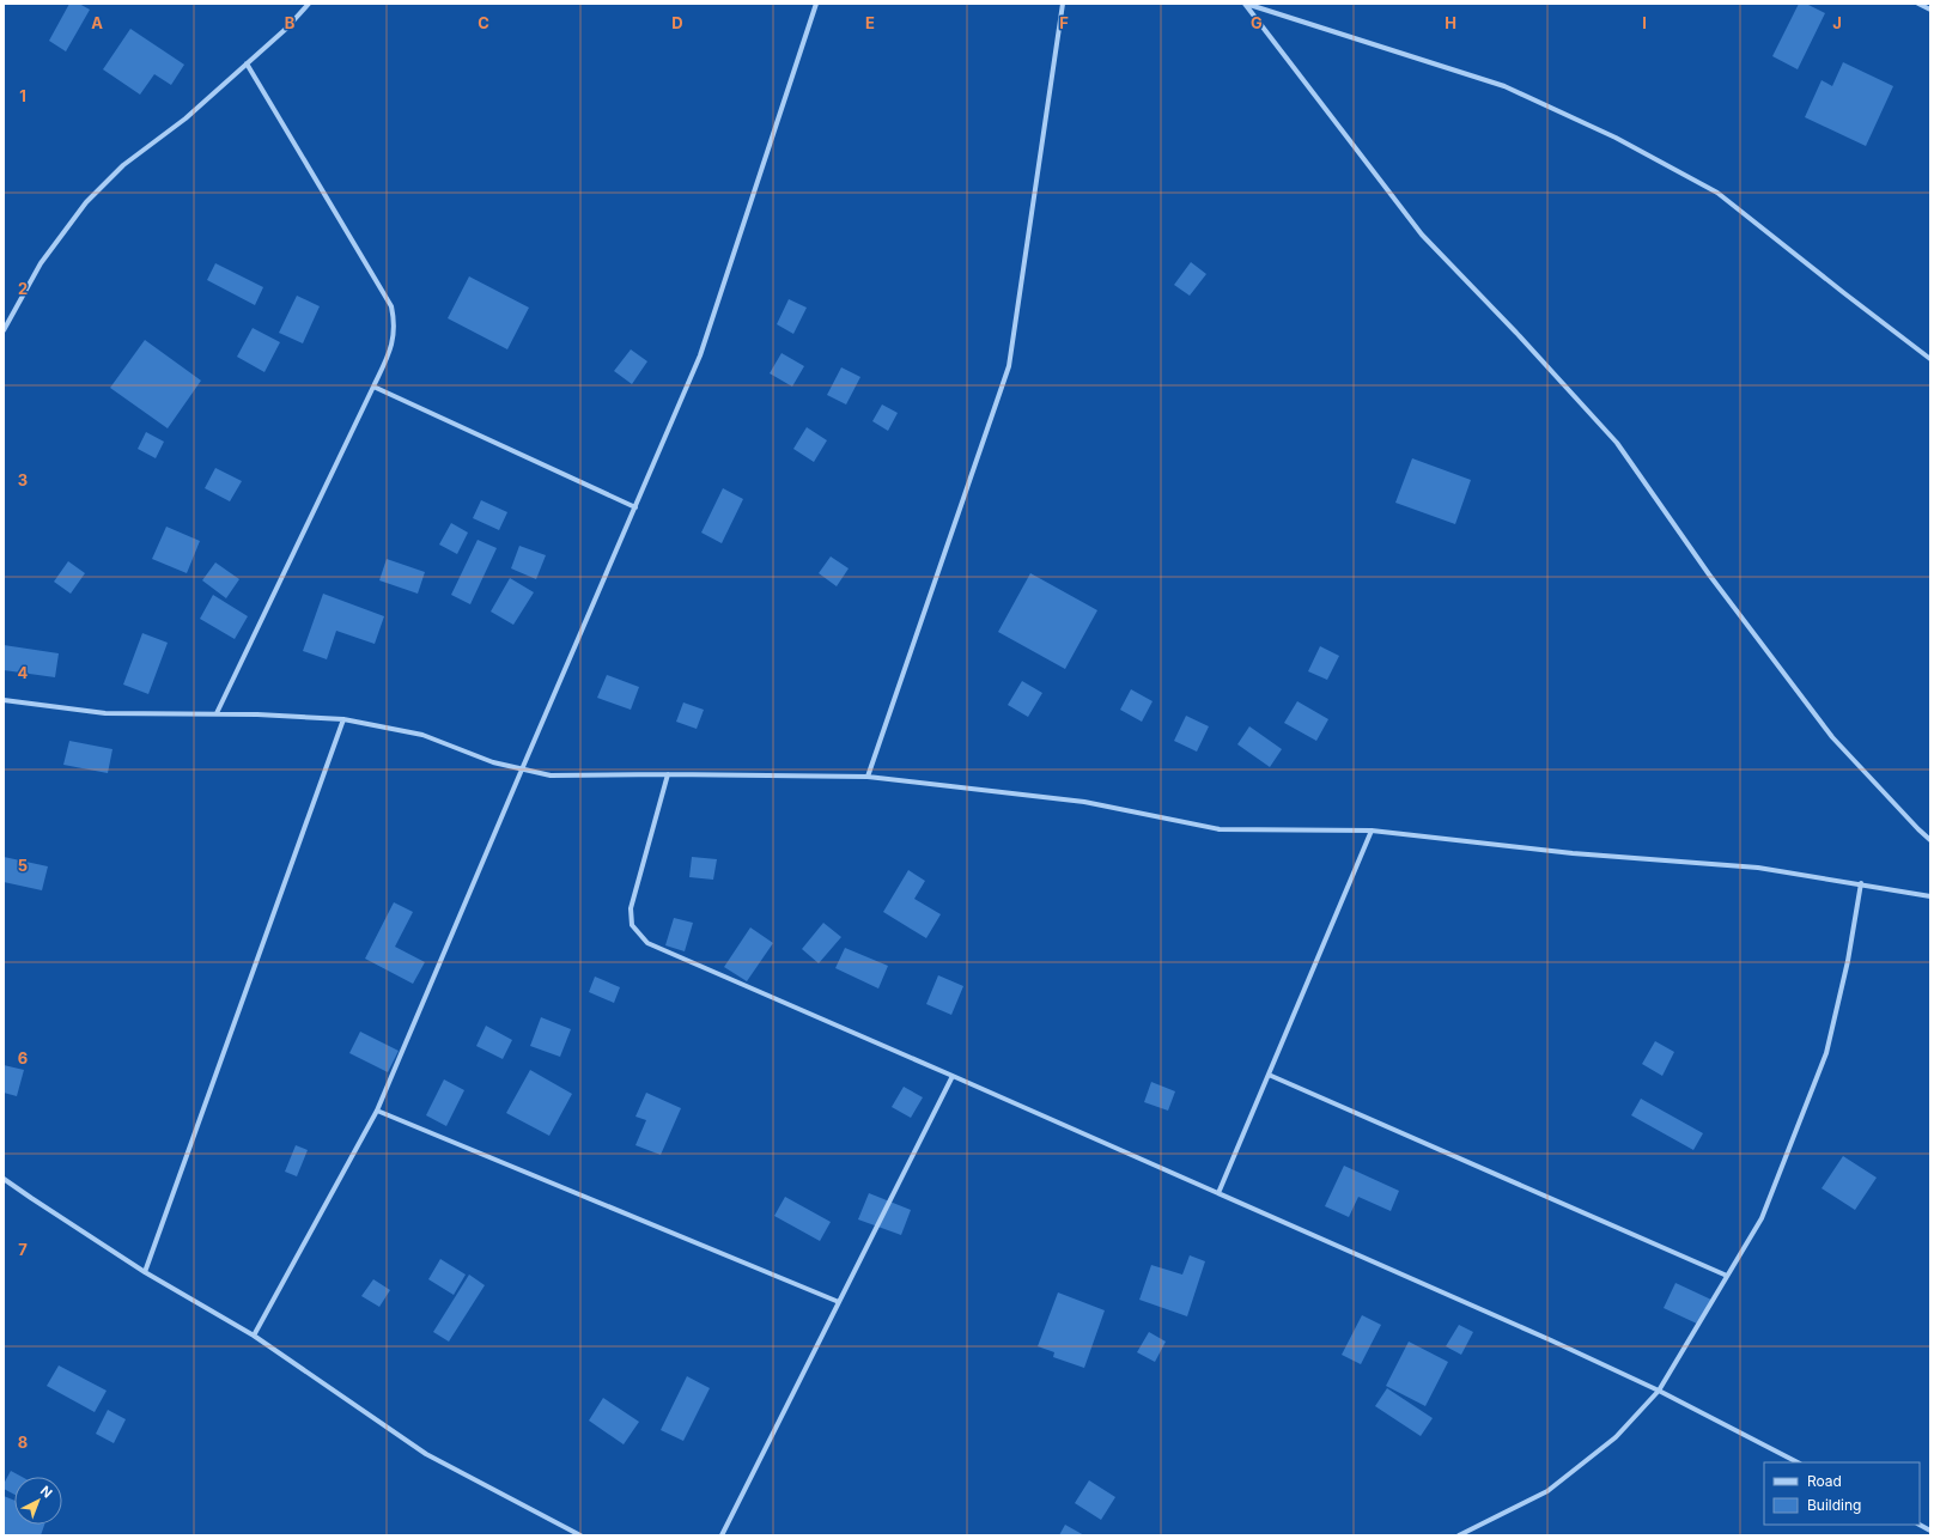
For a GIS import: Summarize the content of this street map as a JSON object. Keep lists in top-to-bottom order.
{
  "legend": ["Road", "Building"],
  "north": "top right",
  "grid": {
    "columns": [
      "A",
      "B",
      "C",
      "D",
      "E",
      "F",
      "G",
      "H",
      "I",
      "J"
    ],
    "rows": [
      "1",
      "2",
      "3",
      "4",
      "5",
      "6",
      "7",
      "8"
    ]
  }
}
